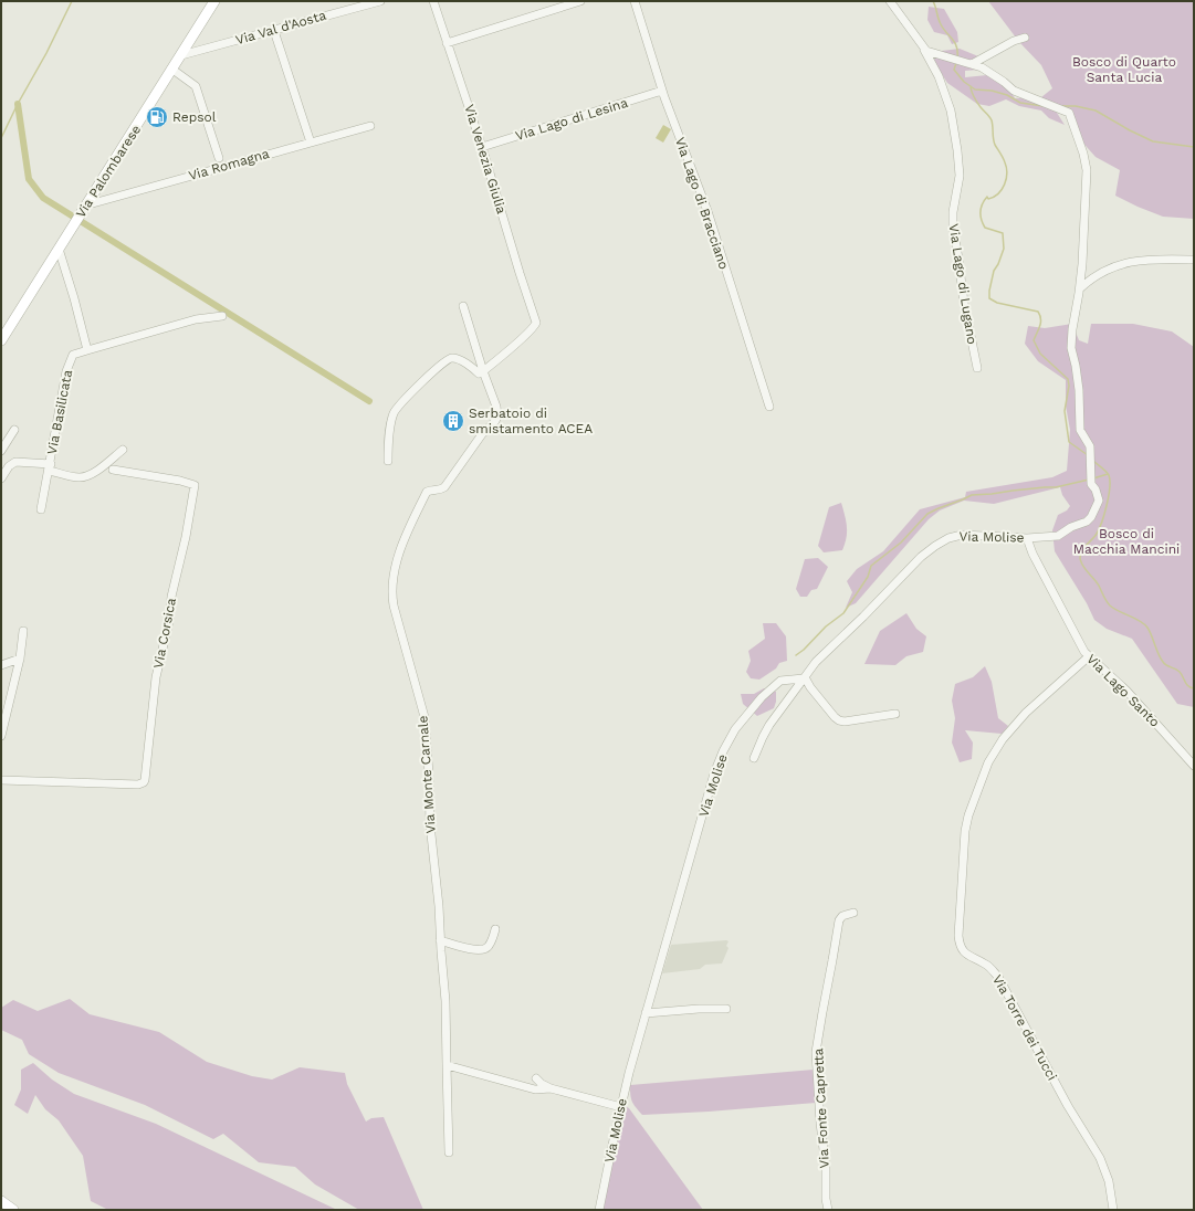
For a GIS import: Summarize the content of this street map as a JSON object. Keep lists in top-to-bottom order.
{
  "streets": {
    "main road": ["Via Palombarese"],
    "street": [
      "Via Val d'Aosta",
      "Via Lago di Lesina",
      "Via Venezia Giulia",
      "Via Romagna",
      "Via Lago di Bracciano",
      "Via Lago di Lugano",
      "Via Basilicata",
      "Via Molise",
      "Via Corsica",
      "Via Lago Santo",
      "Via Monte Carnale",
      "Via Torre dei Tucci",
      "Via Fonte Capretta"
    ]
  },
  "crossings": [
    ["Via Val d'Aosta", "Via Palombarese"],
    ["Via Lago di Lesina", "Via Venezia Giulia"],
    ["Via Lago di Lesina", "Via Lago di Bracciano"],
    ["Via Venezia Giulia", "Via Monte Carnale"],
    ["Via Romagna", "Via Palombarese"],
    ["Via Molise", "Via Lago Santo"],
    ["Via Lago Santo", "Via Torre dei Tucci"]
  ],
  "parks": ["Bosco di Quarto Santa Lucia", "Bosco di Macchia Mancini"],
  "places": {
    "fuel station": ["Repsol"],
    "building": ["Serbatoio di smistamento ACEA"]
  }
}
